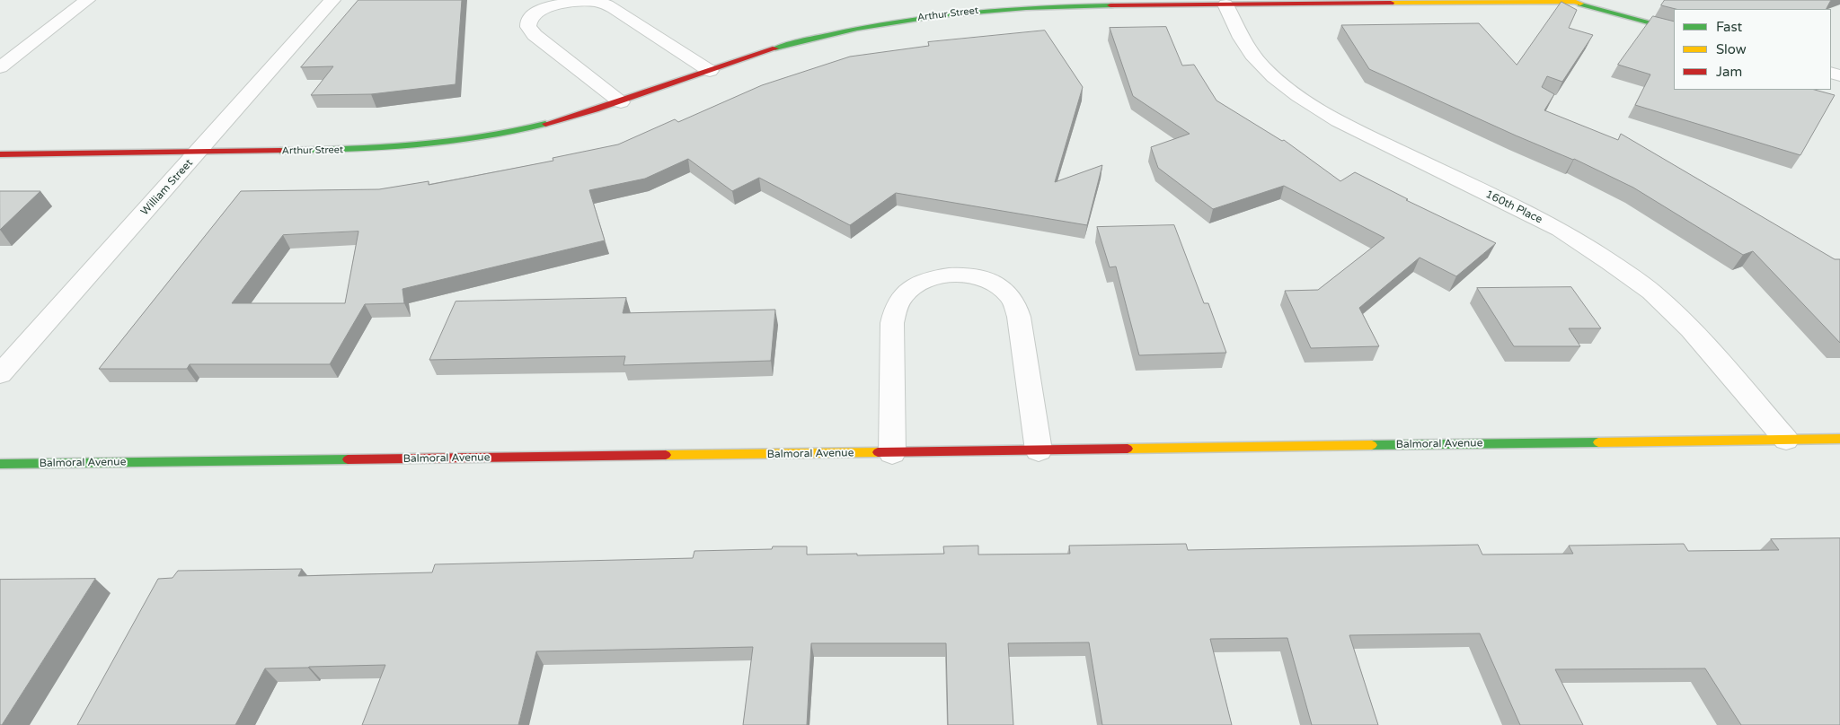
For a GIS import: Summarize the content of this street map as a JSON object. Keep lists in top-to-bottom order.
{
  "streets": {
    "street": [
      "Arthur Street",
      "William Street",
      "160th Place",
      "Balmoral Avenue"
    ]
  },
  "crossings": [
    ["Arthur Street", "William Street"],
    ["Arthur Street", "160th Place"],
    ["160th Place", "Balmoral Avenue"]
  ],
  "legend": ["Fast", "Slow", "Jam"]
}
